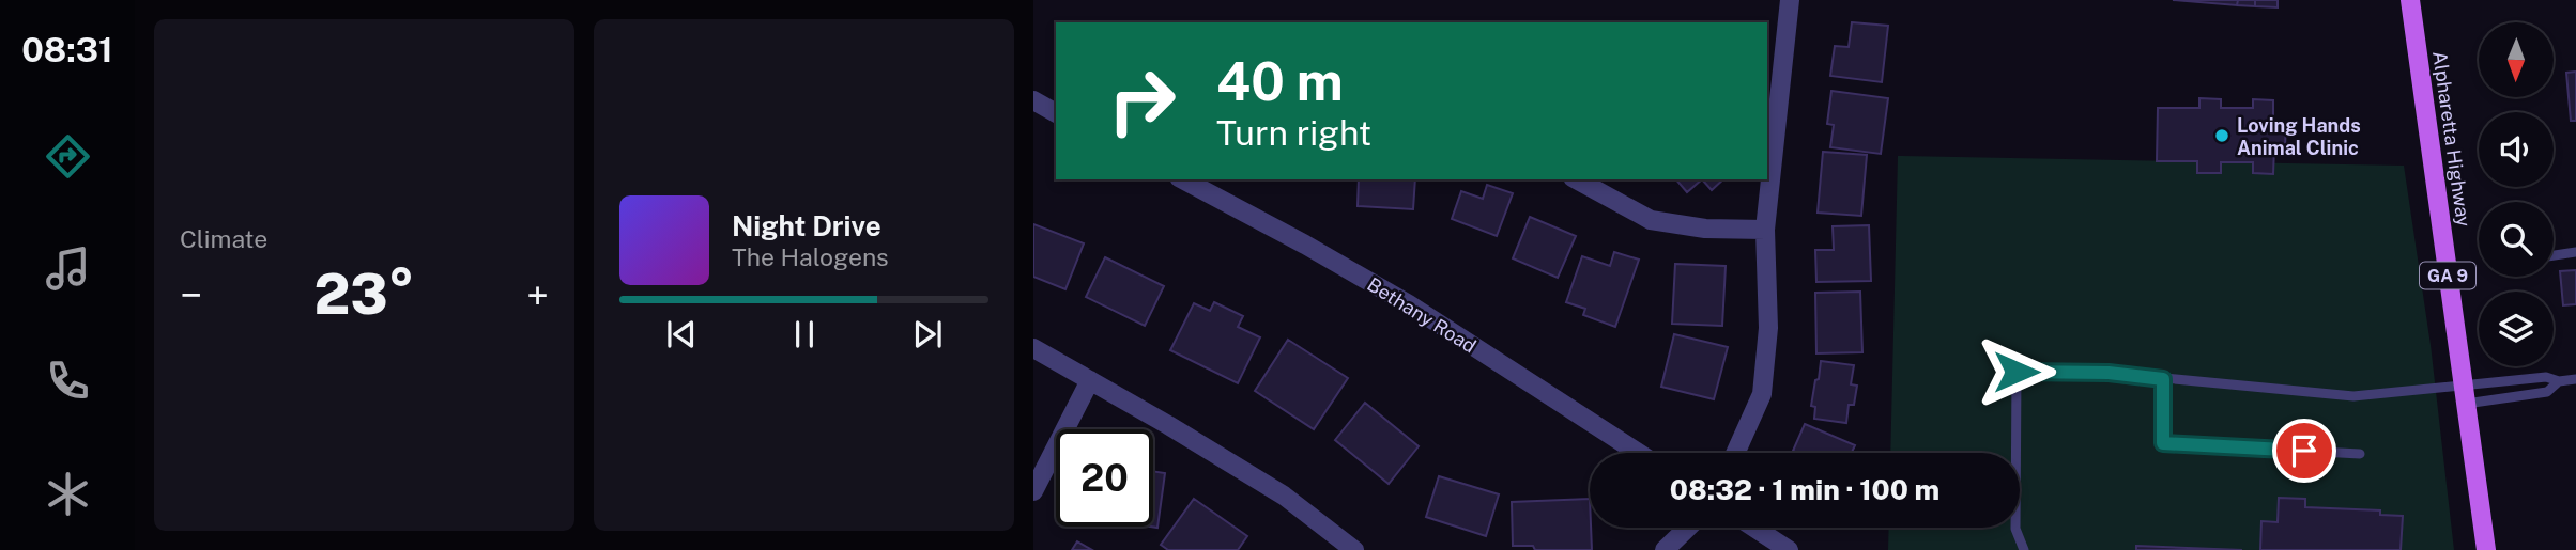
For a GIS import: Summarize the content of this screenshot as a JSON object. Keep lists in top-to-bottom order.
{
  "streets": {
    "main road": ["Alpharetta Highway", "GA 9"],
    "street": ["Bethany Road"]
  },
  "places": ["Loving Hands Animal Clinic"],
  "north": "bottom",
  "page": {
    "tabs": "08:31",
    "tile": "Climate",
    "turn": ["40 m", "Turn right"],
    "song": ["Night Drive", "The Halogens"],
    "heat": ["−", "23°", "+"],
    "limit": "20",
    "trip": "08:32 · 1 min · 100 m"
  }
}
